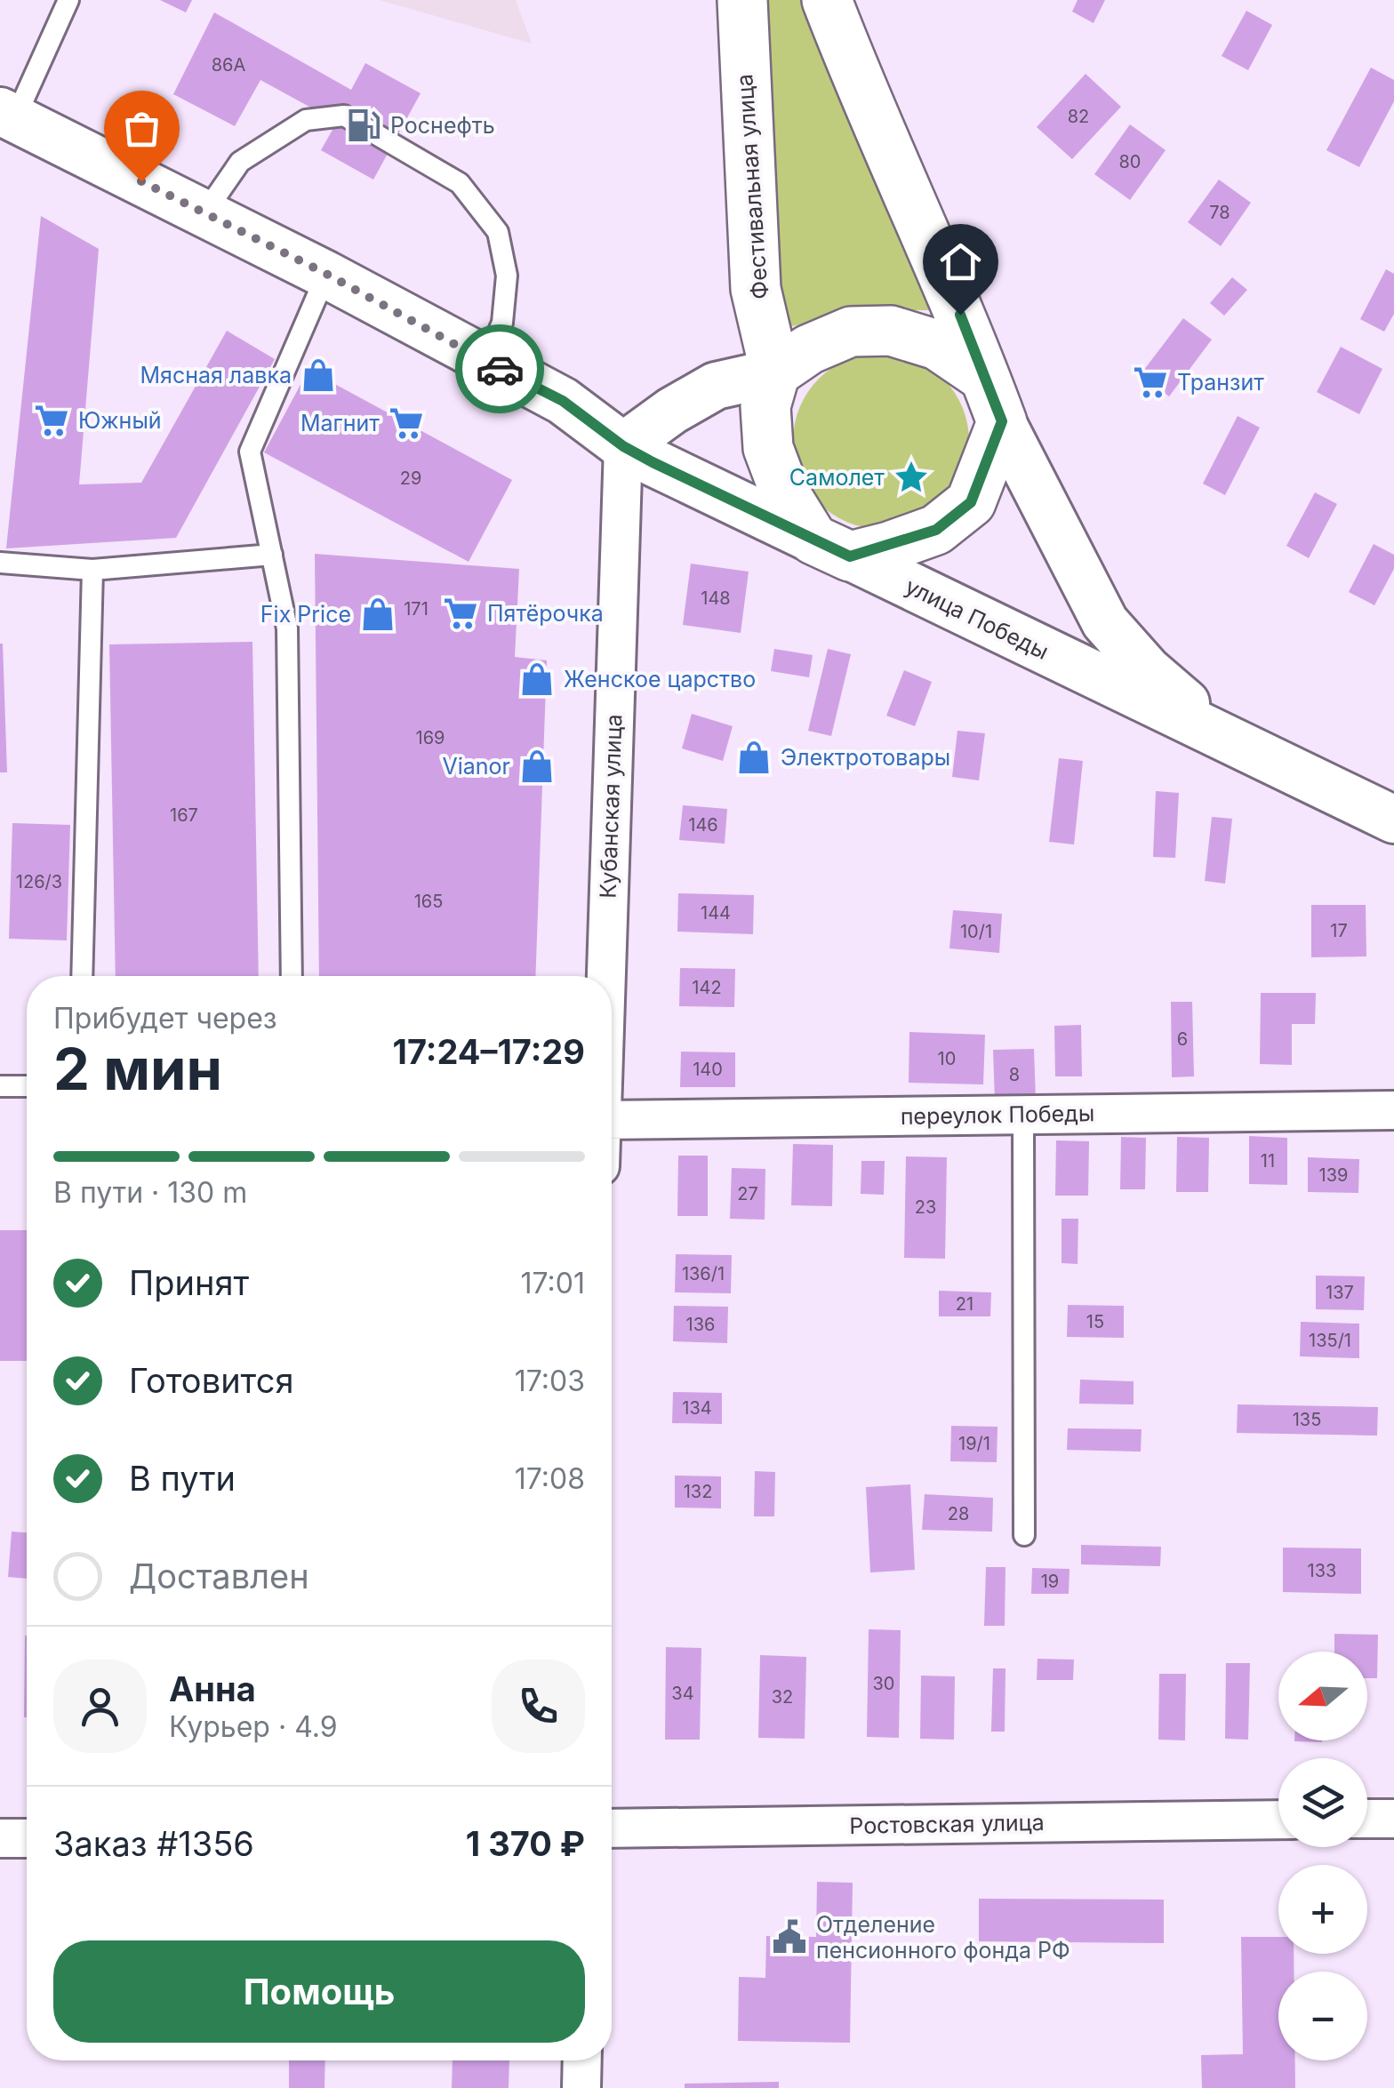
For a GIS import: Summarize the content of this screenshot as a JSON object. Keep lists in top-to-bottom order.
{
  "streets": {
    "main road": ["Фестивальная улица"],
    "street": [
      "улица Победы",
      "Кубанская улица",
      "переулок Победы",
      "Ростовская улица"
    ]
  },
  "crossings": [
    ["Фестивальная улица", "улица Победы"],
    ["улица Победы", "Кубанская улица"]
  ],
  "places": {
    "fuel station": ["Роснефть"],
    "shop": [
      "Мясная лавка",
      "Fix Price",
      "Женское царство",
      "Электротовары",
      "Vianor"
    ],
    "supermarket": [
      "Транзит",
      "Южный",
      "Магнит",
      "Пятёрочка"
    ],
    "place": ["Самолет"],
    "public building": ["Отделение пенсионного фонда РФ"]
  },
  "house_numbers": [
    "86А",
    "82",
    "80",
    "78",
    "29",
    "148",
    "171",
    "169",
    "167",
    "146",
    "126/3",
    "165",
    "144",
    "17",
    "10/1",
    "142",
    "6",
    "10",
    "140",
    "8",
    "11",
    "139",
    "27",
    "23",
    "136/1",
    "137",
    "21",
    "15",
    "136",
    "135/1",
    "134",
    "135",
    "19/1",
    "132",
    "28",
    "133",
    "19",
    "30",
    "34",
    "32"
  ],
  "north": "left",
  "page": {
    "heading": ["2 мин", "Прибудет через", "17:24–17:29"],
    "panel": [
      "Анна",
      "Курьер · 4.9",
      "Заказ #1356",
      "1 370 ₽"
    ],
    "bar": "В пути · 130 m",
    "list": [
      ["Принят", "17:01"],
      ["Готовится", "17:03"],
      ["В пути", "17:08"],
      "Доставлен"
    ],
    "map_buttons": ["+", "−"],
    "buttons": "Помощь"
  }
}
